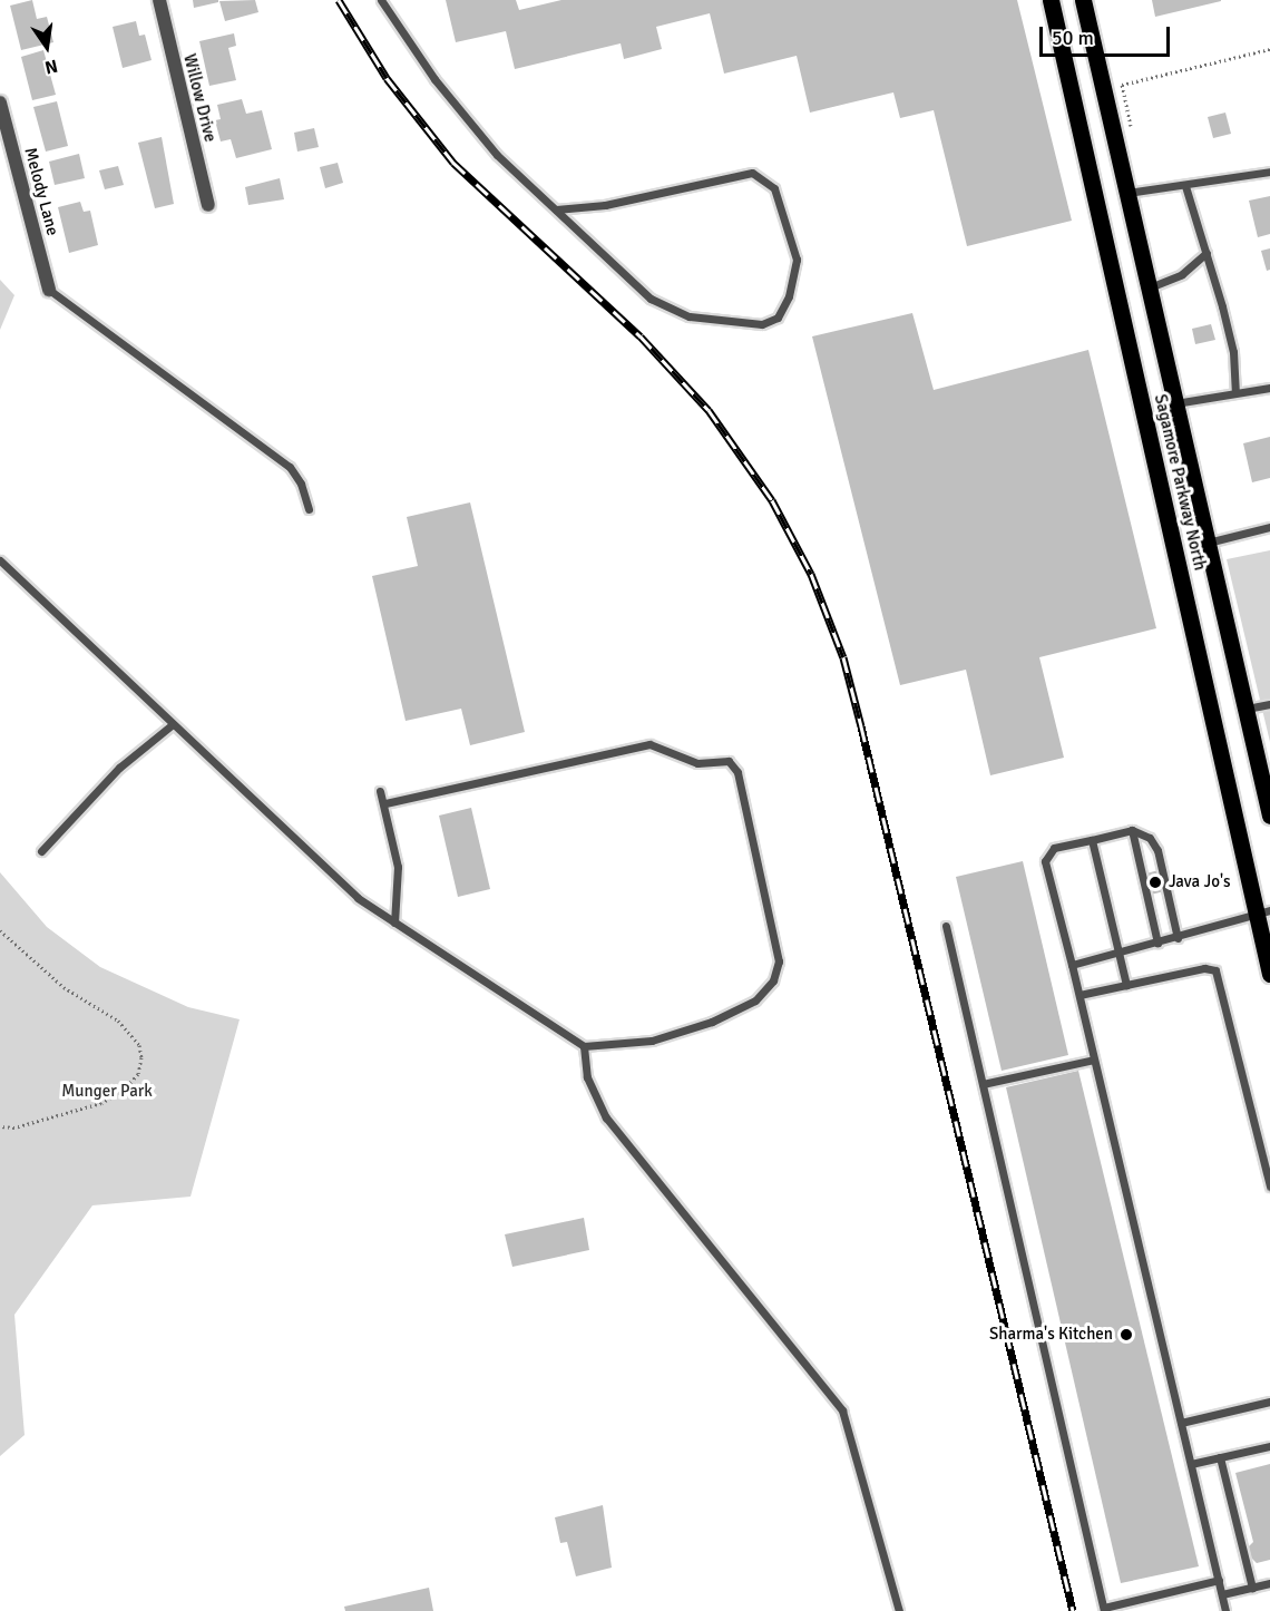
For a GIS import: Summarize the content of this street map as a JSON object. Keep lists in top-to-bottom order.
{
  "streets": {
    "main road": ["Sagamore Parkway North"],
    "street": ["Willow Drive", "Melody Lane"]
  },
  "parks": ["Munger Park"],
  "places": ["Java Jo's", "Sharma's Kitchen"],
  "scale_bar": "50 m",
  "north": "bottom"
}
